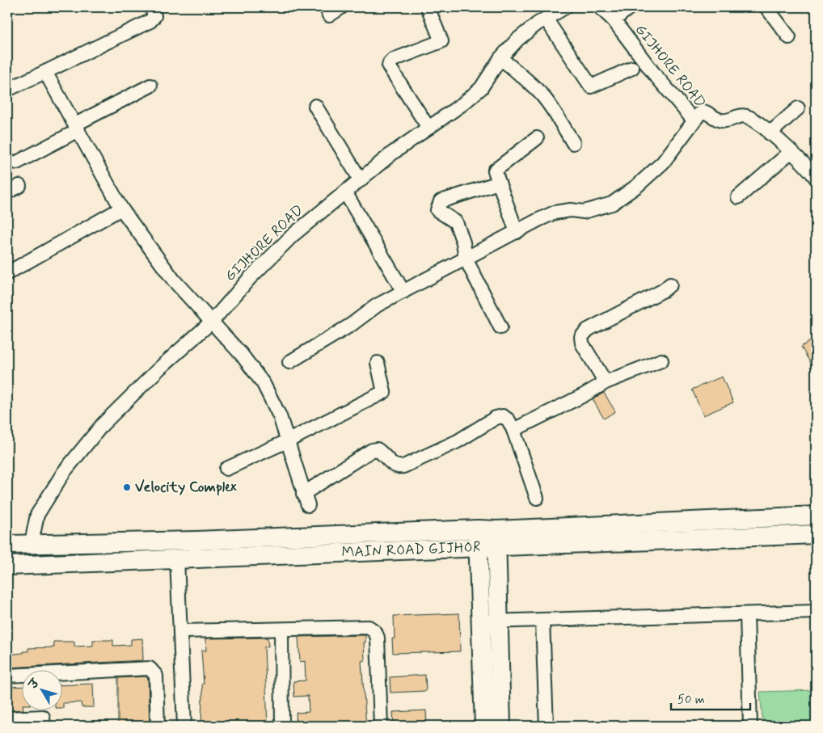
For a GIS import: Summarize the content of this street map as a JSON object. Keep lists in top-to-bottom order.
{
  "streets": {
    "street": ["GIJHORE ROAD", "MAIN ROAD GIJHOR"]
  },
  "crossings": [
    ["GIJHORE ROAD", "MAIN ROAD GIJHOR"]
  ],
  "places": ["Velocity Complex"],
  "scale_bar": "50 m",
  "north": "top left"
}
